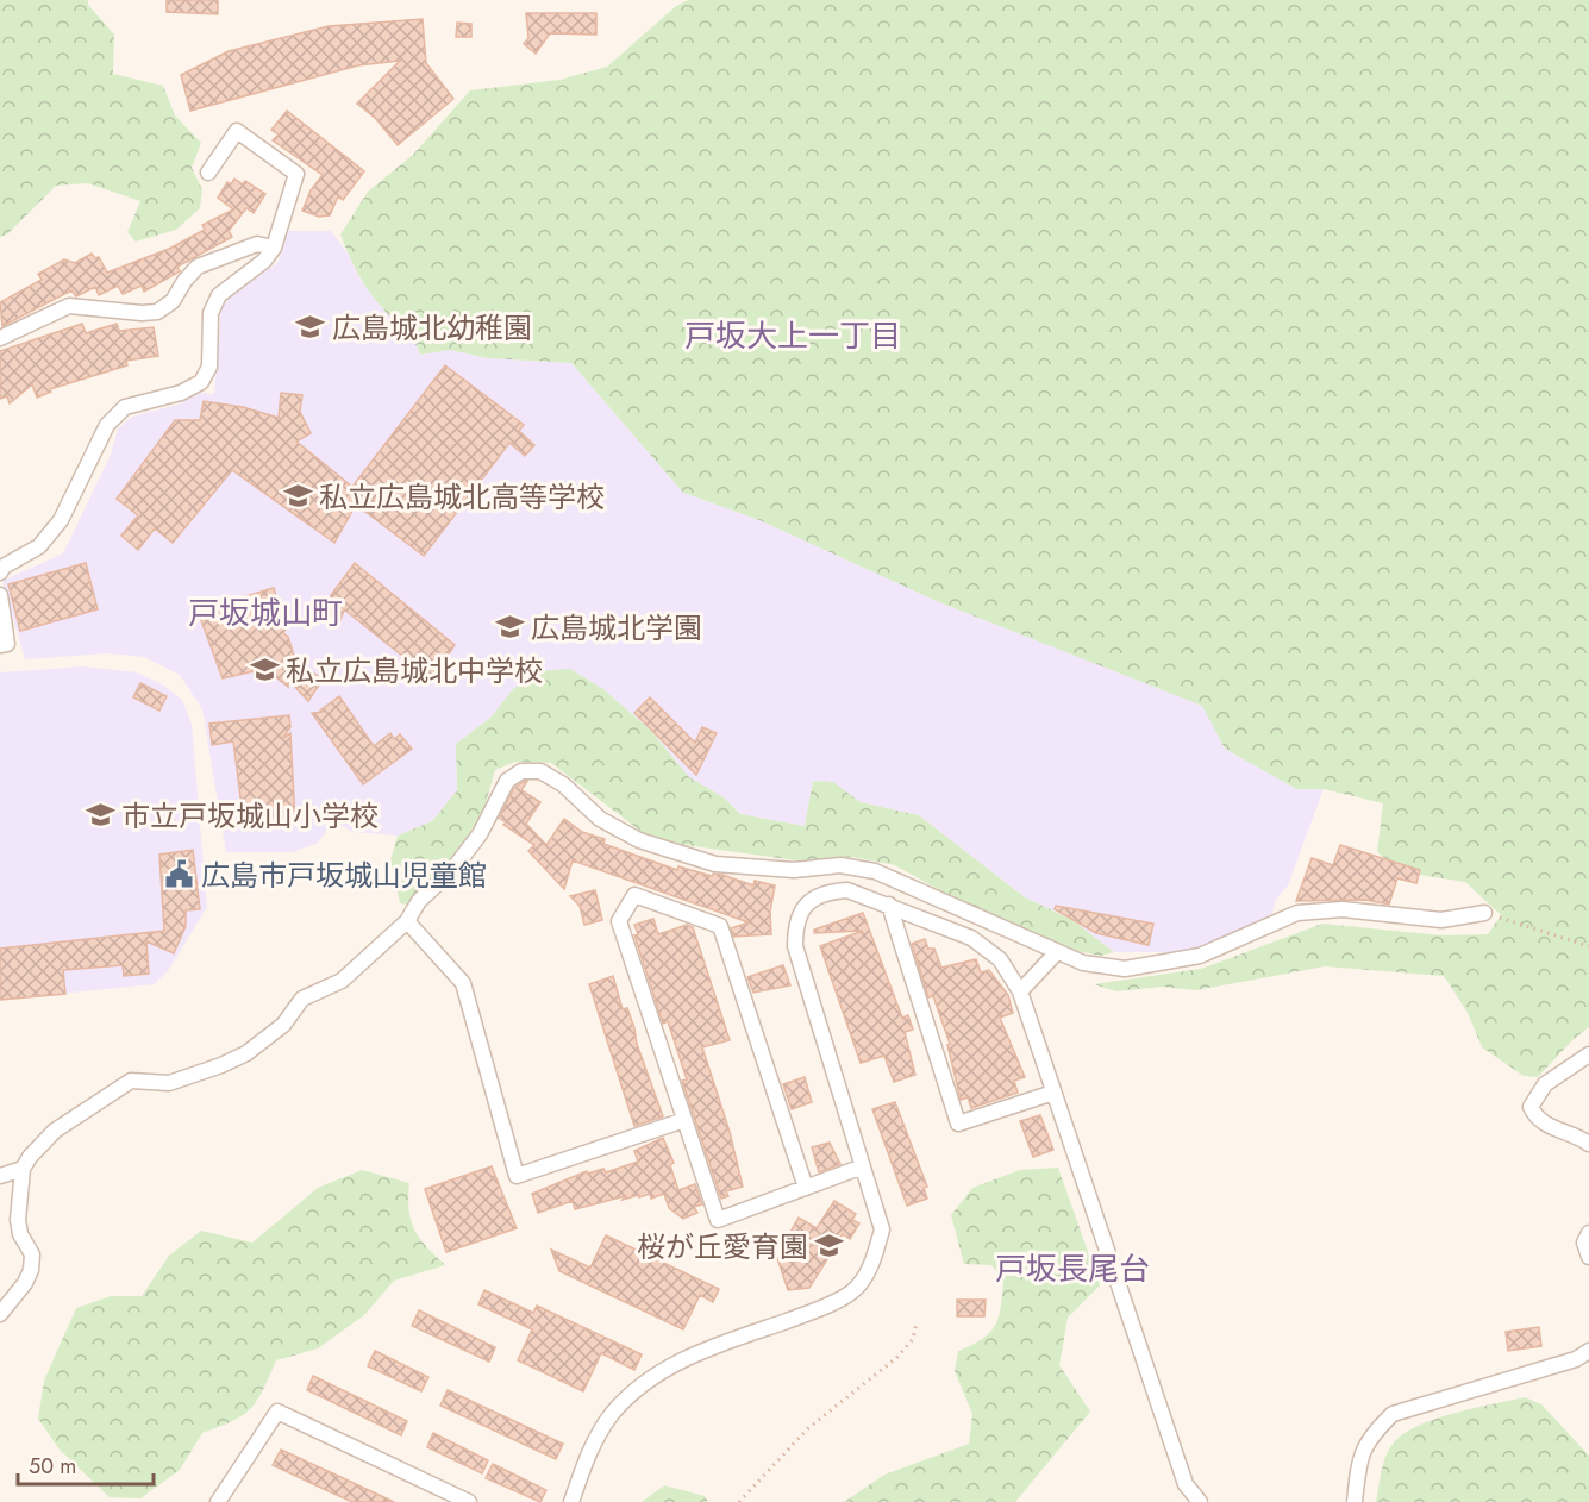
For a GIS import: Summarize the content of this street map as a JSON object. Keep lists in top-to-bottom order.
{
  "districts": ["戸坂大上一丁目", "戸坂城山町", "戸坂長尾台"],
  "places": {
    "school or university": [
      "広島城北幼稚園",
      "私立広島城北高等学校",
      "広島城北学園",
      "私立広島城北中学校",
      "市立戸坂城山小学校",
      "桜が丘愛育園"
    ],
    "public building": ["広島市戸坂城山児童館"]
  },
  "scale_bar": "50 m"
}
